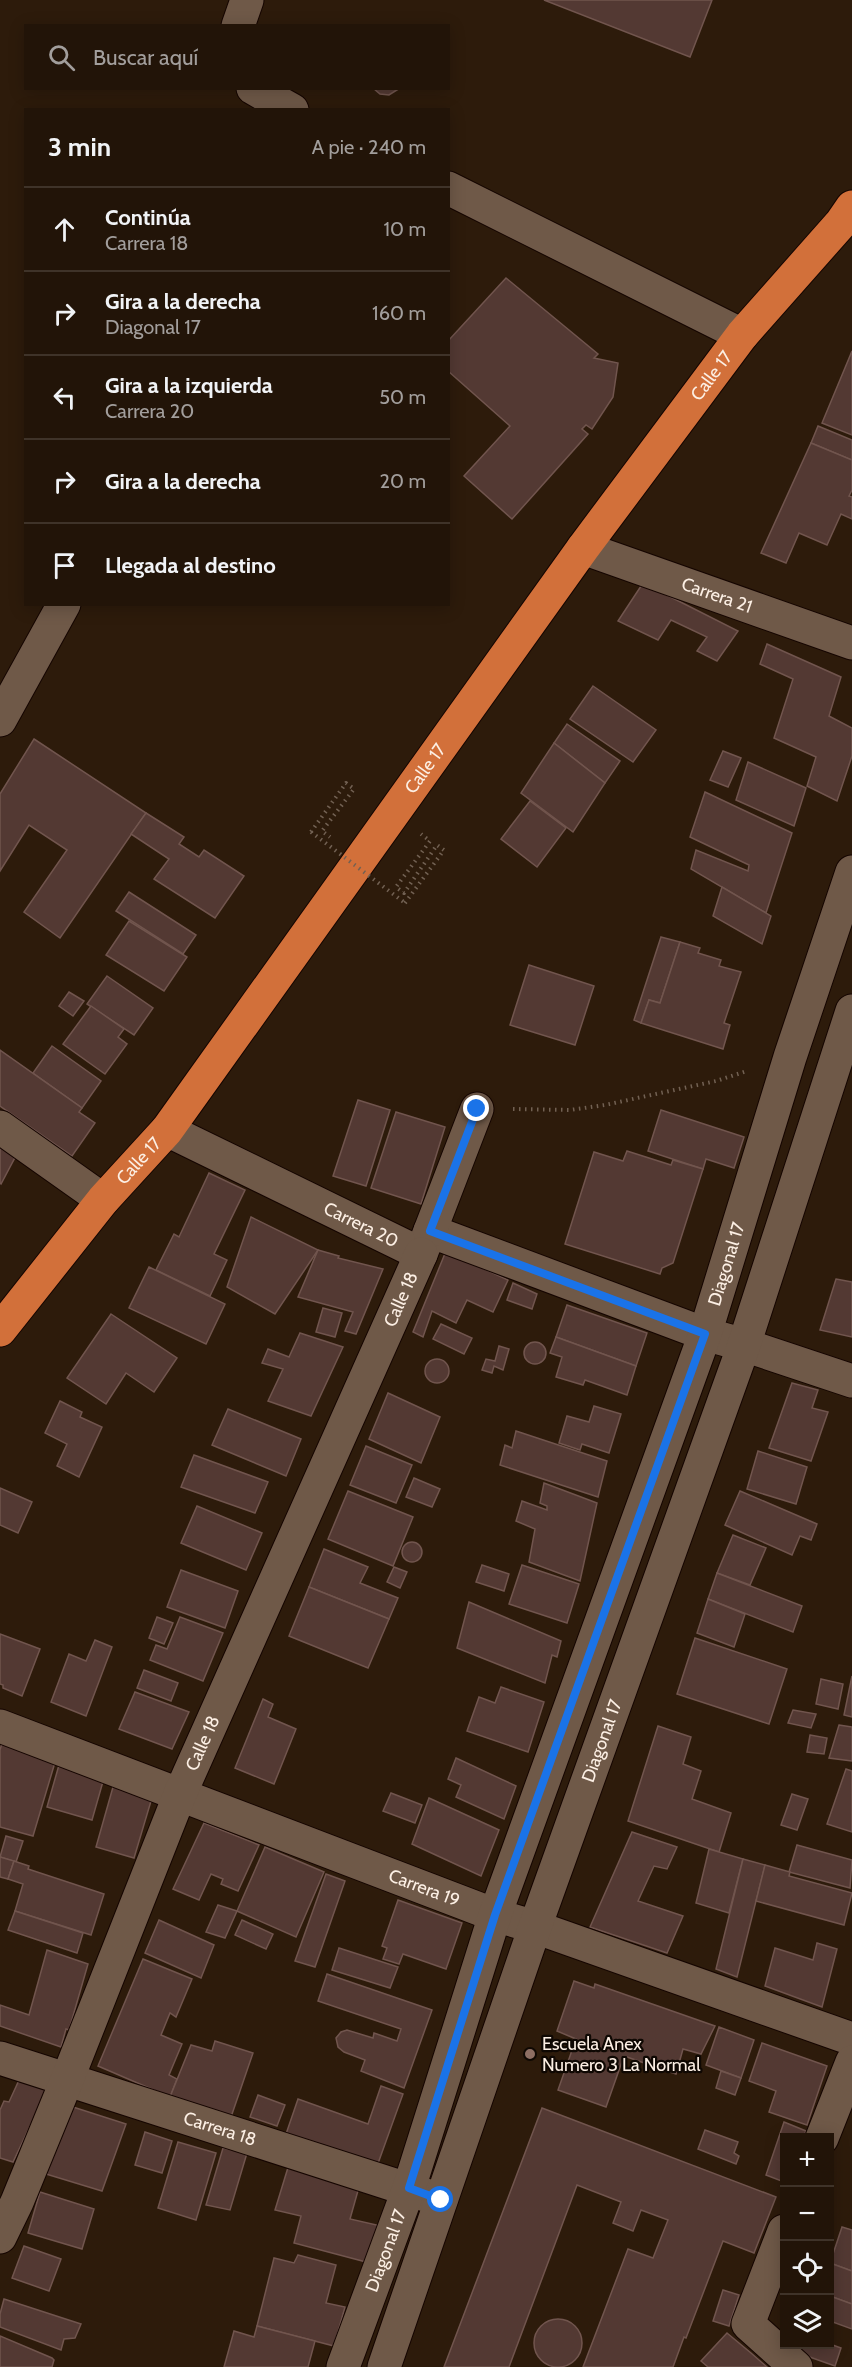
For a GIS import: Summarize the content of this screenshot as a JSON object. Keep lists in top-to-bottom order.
{
  "streets": {
    "highway": ["Calle 17"],
    "street": [
      "Carrera 21",
      "Carrera 20",
      "Diagonal 17",
      "Calle 18",
      "Carrera 19",
      "Carrera 18"
    ]
  },
  "crossings": [
    ["Calle 17", "Carrera 21"],
    ["Calle 17", "Carrera 20"],
    ["Carrera 20", "Diagonal 17"],
    ["Carrera 20", "Calle 18"],
    ["Diagonal 17", "Carrera 19"],
    ["Diagonal 17", "Carrera 18"],
    ["Calle 18", "Carrera 19"],
    ["Calle 18", "Carrera 18"]
  ],
  "places": ["Escuela Anex Numero 3 La Normal"],
  "page": {
    "search": "Buscar aquí",
    "heading": ["3 min", "A pie · 240 m"],
    "list": [
      ["Continúa", "Carrera 18", "10 m"],
      ["Gira a la derecha", "Diagonal 17", "160 m"],
      ["Gira a la izquierda", "Carrera 20", "50 m"],
      ["Gira a la derecha", "20 m"],
      "Llegada al destino"
    ],
    "map_buttons": ["+", "−"]
  }
}
